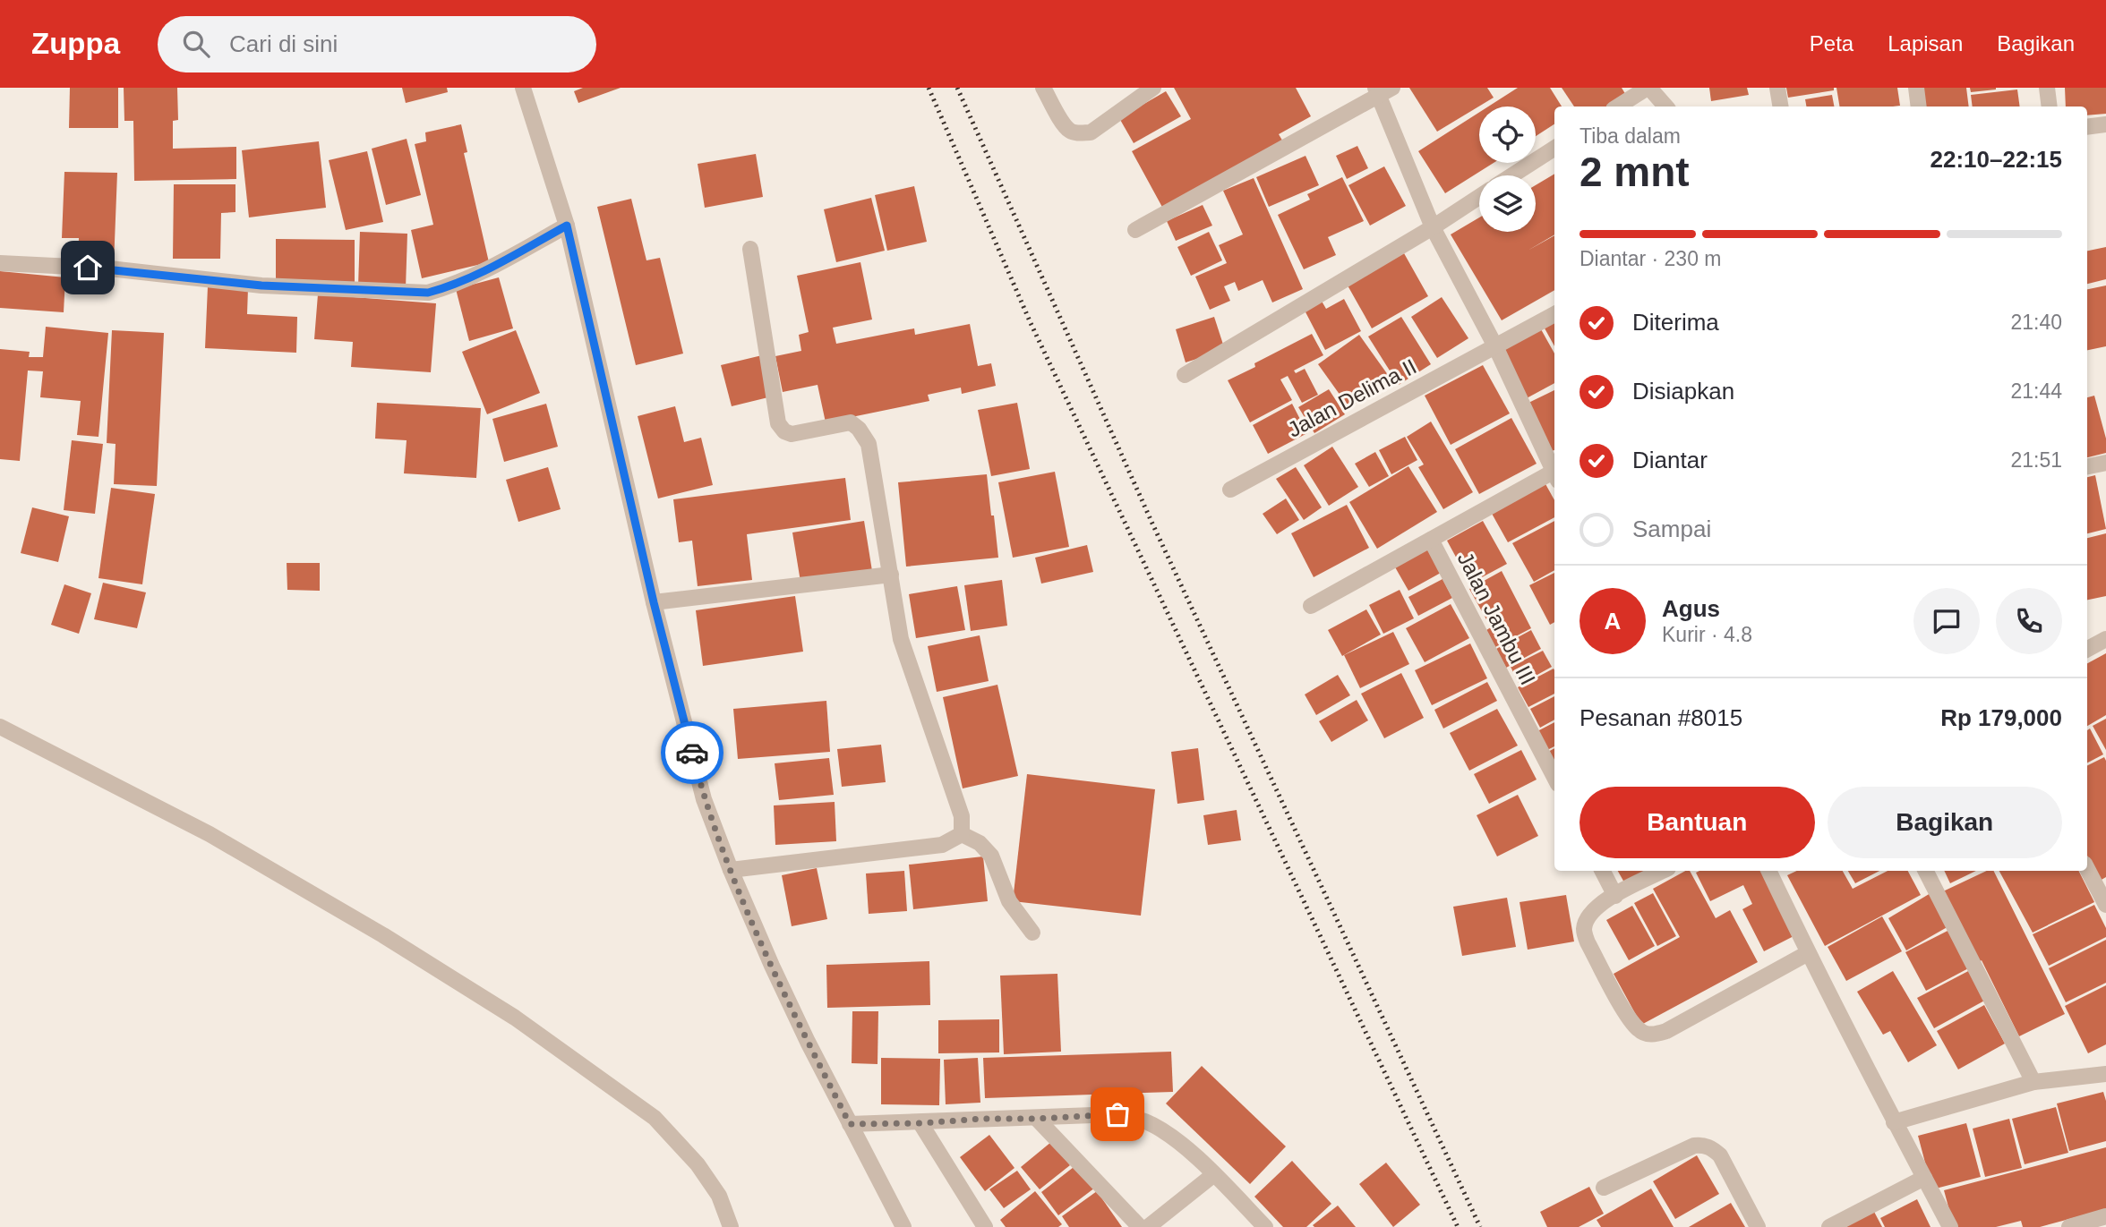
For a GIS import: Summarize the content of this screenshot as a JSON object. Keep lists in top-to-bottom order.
{
  "streets": {
    "street": ["Jalan Delima II", "Jalan Jambu III"]
  },
  "page": {
    "header": "Zuppa",
    "search": "Cari di sini",
    "nav": ["Peta", "Lapisan", "Bagikan"],
    "heading": ["2 mnt", "Tiba dalam", "22:10–22:15"],
    "panel": [
      "Agus",
      "Kurir · 4.8",
      "Pesanan #8015",
      "Rp 179,000"
    ],
    "bar": "Diantar · 230 m",
    "list": [
      ["Diterima", "21:40"],
      ["Disiapkan", "21:44"],
      ["Diantar", "21:51"],
      "Sampai"
    ],
    "round": "A",
    "buttons": ["Bantuan", "Bagikan"]
  }
}
